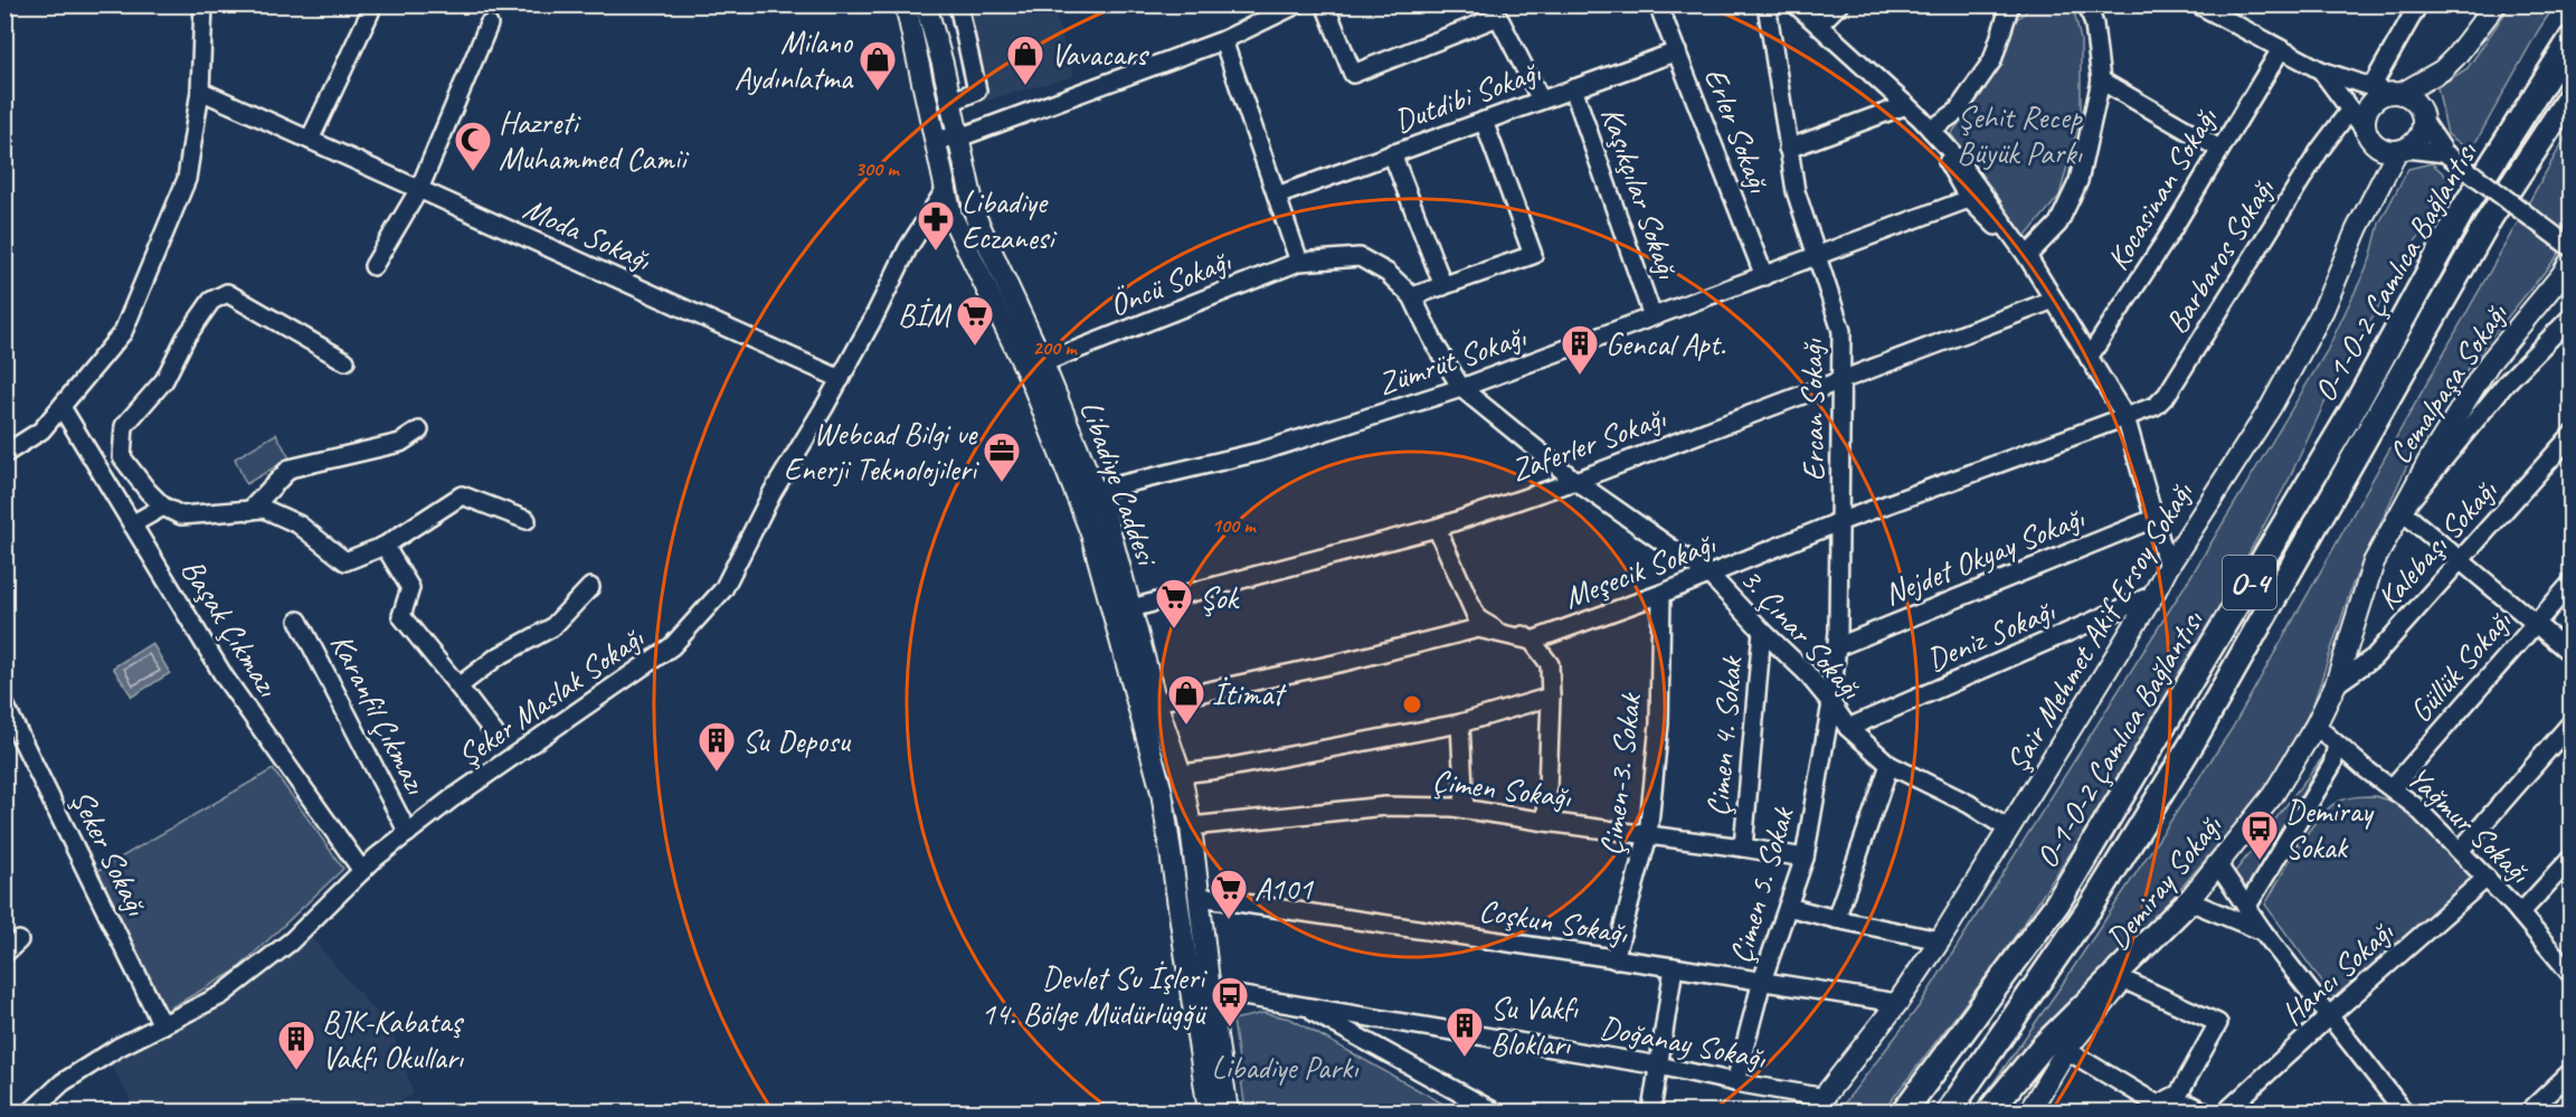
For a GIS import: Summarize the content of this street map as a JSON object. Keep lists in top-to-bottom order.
{
  "streets": {
    "highway": ["O-1-O-2 Çamlıca Bağlantısı", "O-4"],
    "main road": [
      "Cemalpaşa Sokağı",
      "Libadiye Caddesi",
      "Şair Mehmet Akif Ersoy Sokağı",
      "Demiray Sokağı"
    ],
    "street": [
      "Dutdibi Sokağı",
      "Erler Sokağı",
      "Kocasinan Sokağı",
      "Kaşıkçılar Sokağı",
      "Moda Sokağı",
      "Barbaros Sokağı",
      "Öncü Sokağı",
      "Zümrüt Sokağı",
      "Ercan Sokağı",
      "Zaferler Sokağı",
      "Kalebaşı Sokağı",
      "Nejdet Okyay Sokağı",
      "Meşecik Sokağı",
      "Başak Çıkmazı",
      "3. Çınar Sokağı",
      "Deniz Sokağı",
      "Güllük Sokağı",
      "Şeker Maslak Sokağı",
      "Karanfil Çıkmazı",
      "Çimen 4. Sokak",
      "Çimen-3. Sokak",
      "Çimen Sokağı",
      "Yağmur Sokağı",
      "Şeker Sokağı",
      "Çimen 5. Sokak",
      "Coşkun Sokağı",
      "Hancı Sokağı",
      "Doğanay Sokağı"
    ]
  },
  "crossings": [
    ["Dutdibi Sokağı", "Erler Sokağı"],
    ["Dutdibi Sokağı", "Kaşıkçılar Sokağı"],
    ["Erler Sokağı", "Zümrüt Sokağı"],
    ["Kaşıkçılar Sokağı", "Zümrüt Sokağı"],
    ["Moda Sokağı", "Şeker Maslak Sokağı"],
    ["Barbaros Sokağı", "Meşecik Sokağı"],
    ["Öncü Sokağı", "Zümrüt Sokağı"],
    ["Öncü Sokağı", "Libadiye Caddesi"],
    ["Öncü Sokağı", "3. Çınar Sokağı"],
    ["Zümrüt Sokağı", "Ercan Sokağı"],
    ["Zümrüt Sokağı", "Libadiye Caddesi"],
    ["Zümrüt Sokağı", "3. Çınar Sokağı"],
    ["Cemalpaşa Sokağı", "Kalebaşı Sokağı"],
    ["Cemalpaşa Sokağı", "Demiray Sokağı"],
    ["Ercan Sokağı", "Zaferler Sokağı"],
    ["Ercan Sokağı", "Nejdet Okyay Sokağı"],
    ["Ercan Sokağı", "Meşecik Sokağı"],
    ["Ercan Sokağı", "3. Çınar Sokağı"],
    ["Ercan Sokağı", "Çimen 5. Sokak"],
    ["Zaferler Sokağı", "Libadiye Caddesi"],
    ["Zaferler Sokağı", "3. Çınar Sokağı"],
    ["Libadiye Caddesi", "Şeker Maslak Sokağı"],
    ["Libadiye Caddesi", "Çimen Sokağı"],
    ["Libadiye Caddesi", "Coşkun Sokağı"],
    ["Libadiye Caddesi", "Doğanay Sokağı"],
    ["Kalebaşı Sokağı", "Demiray Sokağı"],
    ["Meşecik Sokağı", "3. Çınar Sokağı"],
    ["Meşecik Sokağı", "Çimen-3. Sokak"],
    ["Başak Çıkmazı", "Şeker Maslak Sokağı"],
    ["Şair Mehmet Akif Ersoy Sokağı", "3. Çınar Sokağı"],
    ["Şair Mehmet Akif Ersoy Sokağı", "Deniz Sokağı"],
    ["Şair Mehmet Akif Ersoy Sokağı", "Coşkun Sokağı"],
    ["Şair Mehmet Akif Ersoy Sokağı", "Doğanay Sokağı"],
    ["3. Çınar Sokağı", "Deniz Sokağı"],
    ["3. Çınar Sokağı", "Çimen 4. Sokak"],
    ["3. Çınar Sokağı", "Çimen 5. Sokak"],
    ["Güllük Sokağı", "Yağmur Sokağı"],
    ["Şeker Maslak Sokağı", "Karanfil Çıkmazı"],
    ["Şeker Maslak Sokağı", "Şeker Sokağı"],
    ["Çimen 4. Sokak", "Çimen Sokağı"],
    ["Çimen-3. Sokak", "Çimen Sokağı"],
    ["Çimen-3. Sokak", "Coşkun Sokağı"],
    ["Çimen Sokağı", "Çimen 5. Sokak"],
    ["Yağmur Sokağı", "Demiray Sokağı"],
    ["Yağmur Sokağı", "Hancı Sokağı"],
    ["Çimen 5. Sokak", "Coşkun Sokağı"],
    ["Çimen 5. Sokak", "Doğanay Sokağı"]
  ],
  "parks": ["Şehit Recep Büyük Parkı", "Libadiye Parkı"],
  "places": {
    "shop": ["Vavacars", "Milano Aydınlatma", "İtimat"],
    "mosque": ["Hazreti Muhammed Camii"],
    "pharmacy": ["Libadiye Eczanesi"],
    "supermarket": ["BİM", "Şok", "A101"],
    "building": [
      "Gencal Apt.",
      "Su Deposu",
      "Su Vakfı Blokları",
      "BJK-Kabataş Vakfı Okulları"
    ],
    "office": ["Webcad Bilgi ve Enerji Teknolojileri"],
    "bus stop": ["Demiray Sokak", "Devlet Su İşleri 14. Bölge Müdürlügğü"]
  },
  "rings": ["300 m", "200 m", "100 m"]
}
